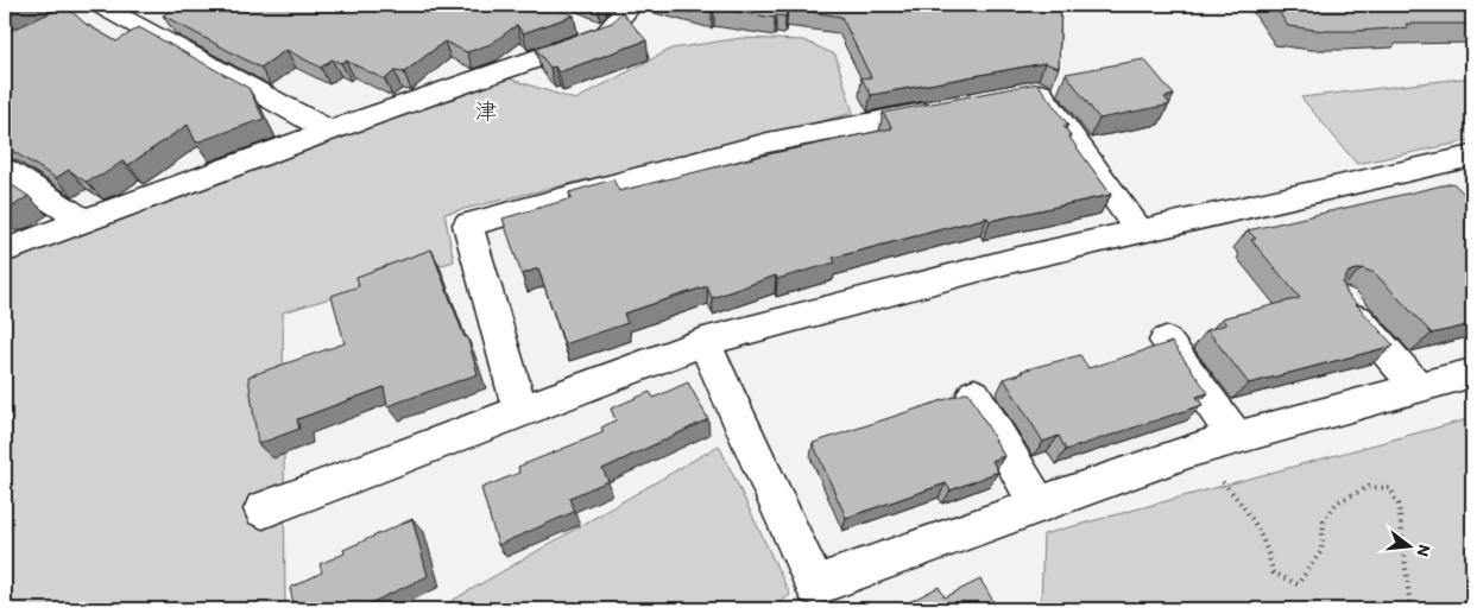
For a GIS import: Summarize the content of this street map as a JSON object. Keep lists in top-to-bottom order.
{
  "districts": ["津"],
  "north": "right"
}
